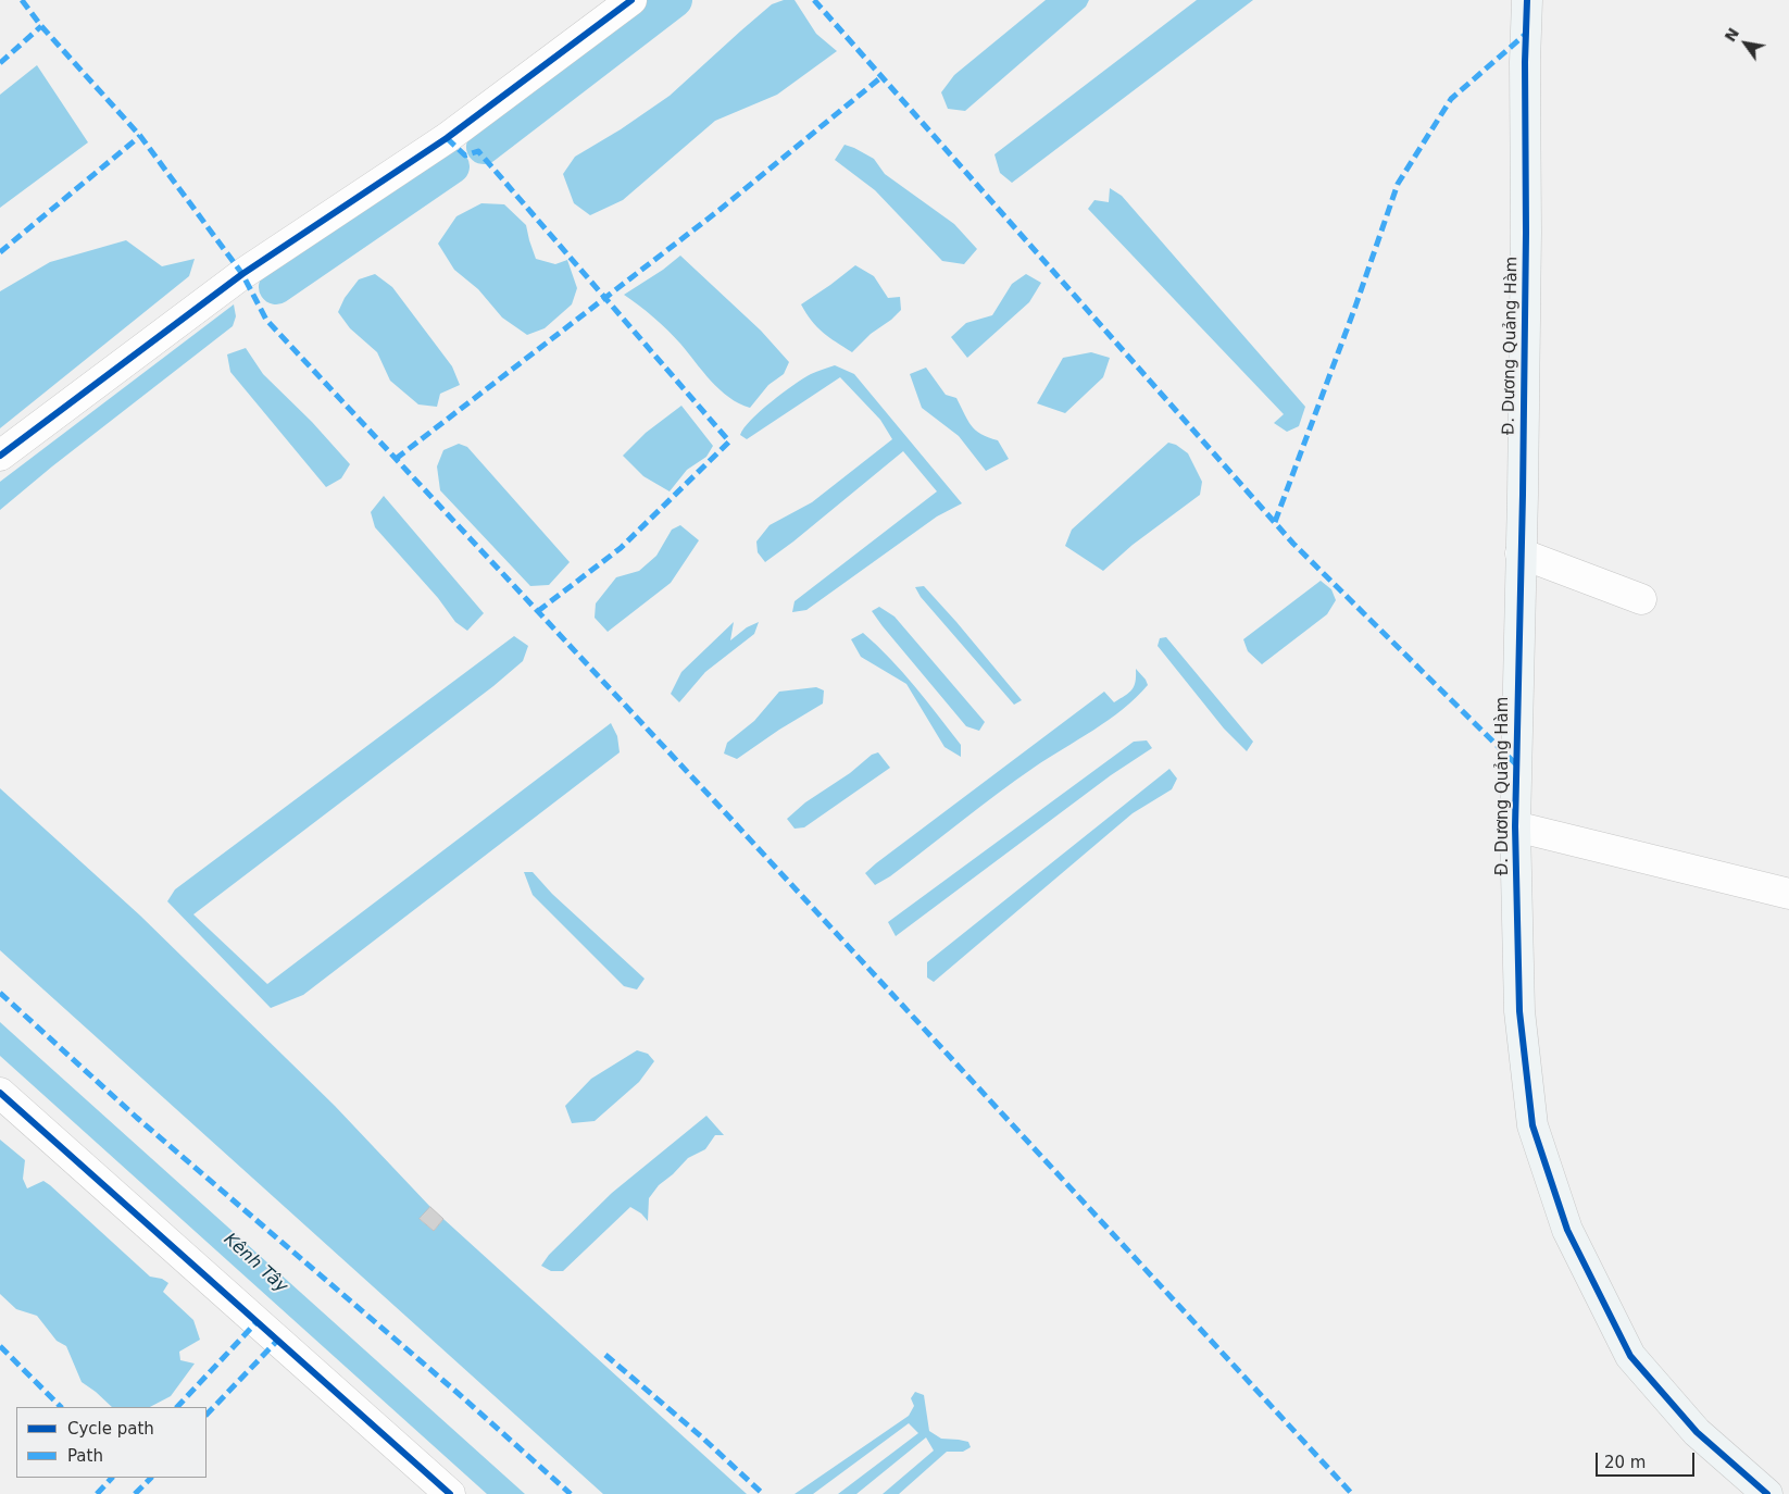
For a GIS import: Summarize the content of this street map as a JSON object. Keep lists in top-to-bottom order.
{
  "streets": {
    "street": ["Đ. Dương Quảng Hàm"]
  },
  "water": ["Kênh Tây"],
  "legend": ["Cycle path", "Path"],
  "scale_bar": "20 m",
  "north": "top left"
}
